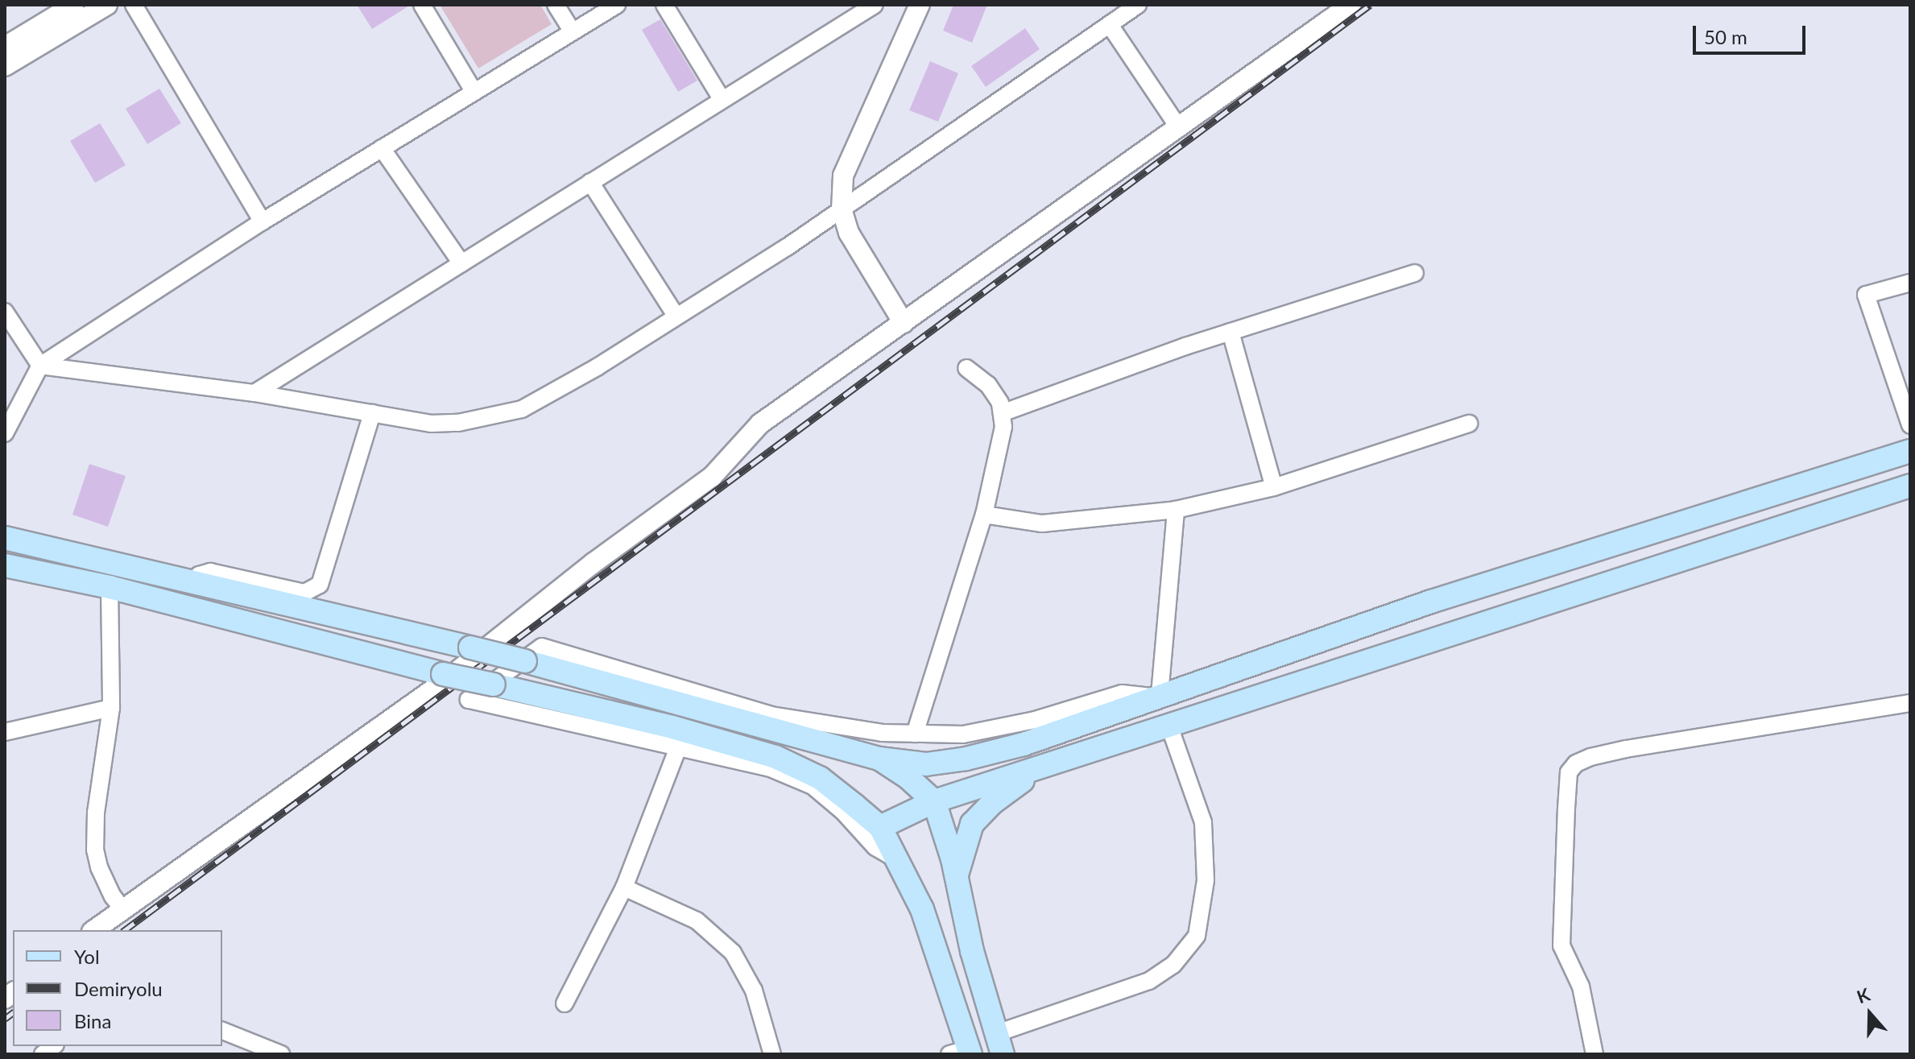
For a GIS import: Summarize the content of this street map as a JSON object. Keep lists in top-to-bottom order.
{
  "legend": ["Yol", "Demiryolu", "Bina"],
  "scale_bar": "50 m",
  "north": "top"
}
